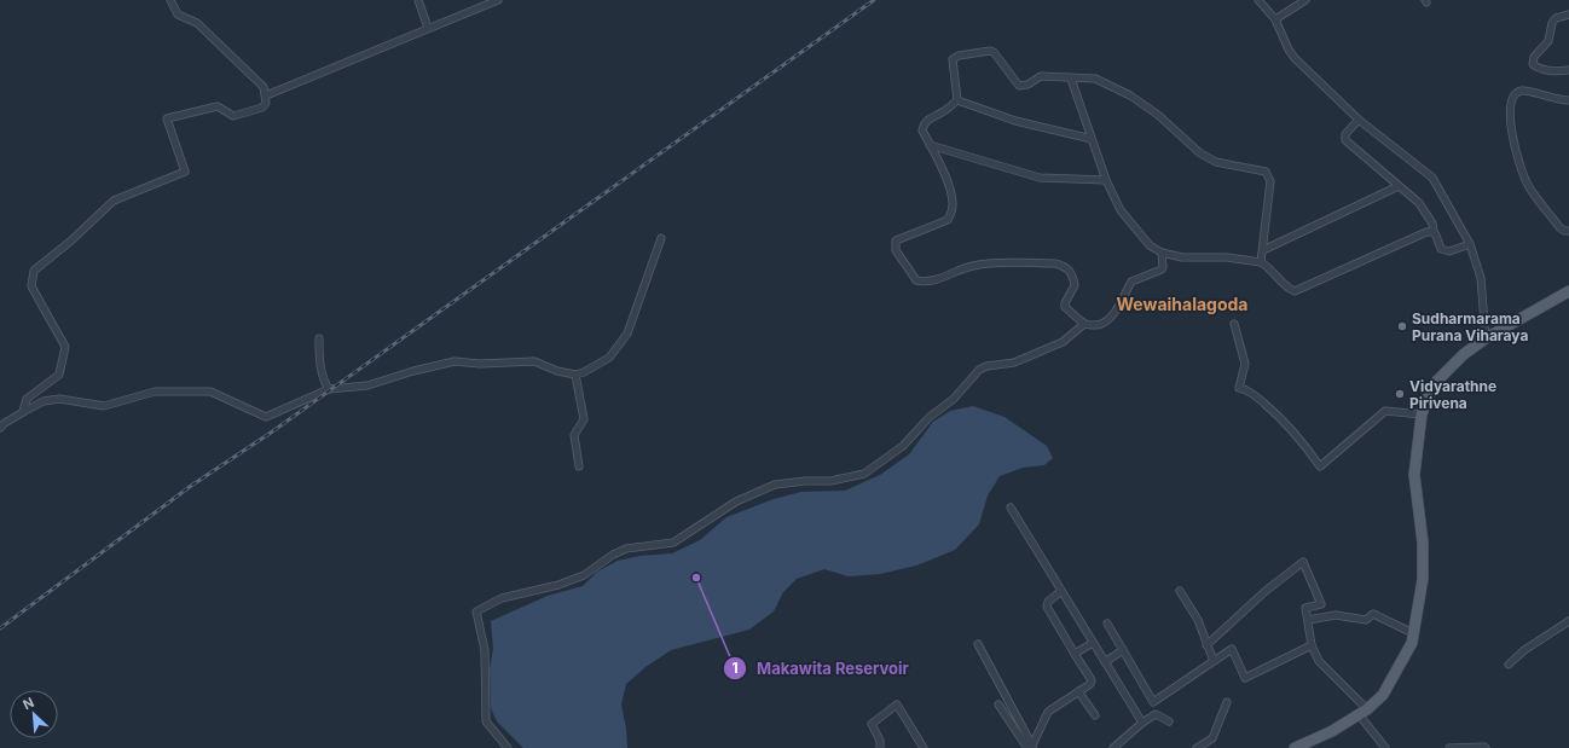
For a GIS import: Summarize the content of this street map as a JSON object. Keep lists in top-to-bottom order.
{
  "districts": ["Wewaihalagoda"],
  "places": ["Sudharmarama Purana Viharaya", "Vidyarathne Pirivena", "Makawita Reservoir"],
  "north": "top left"
}
